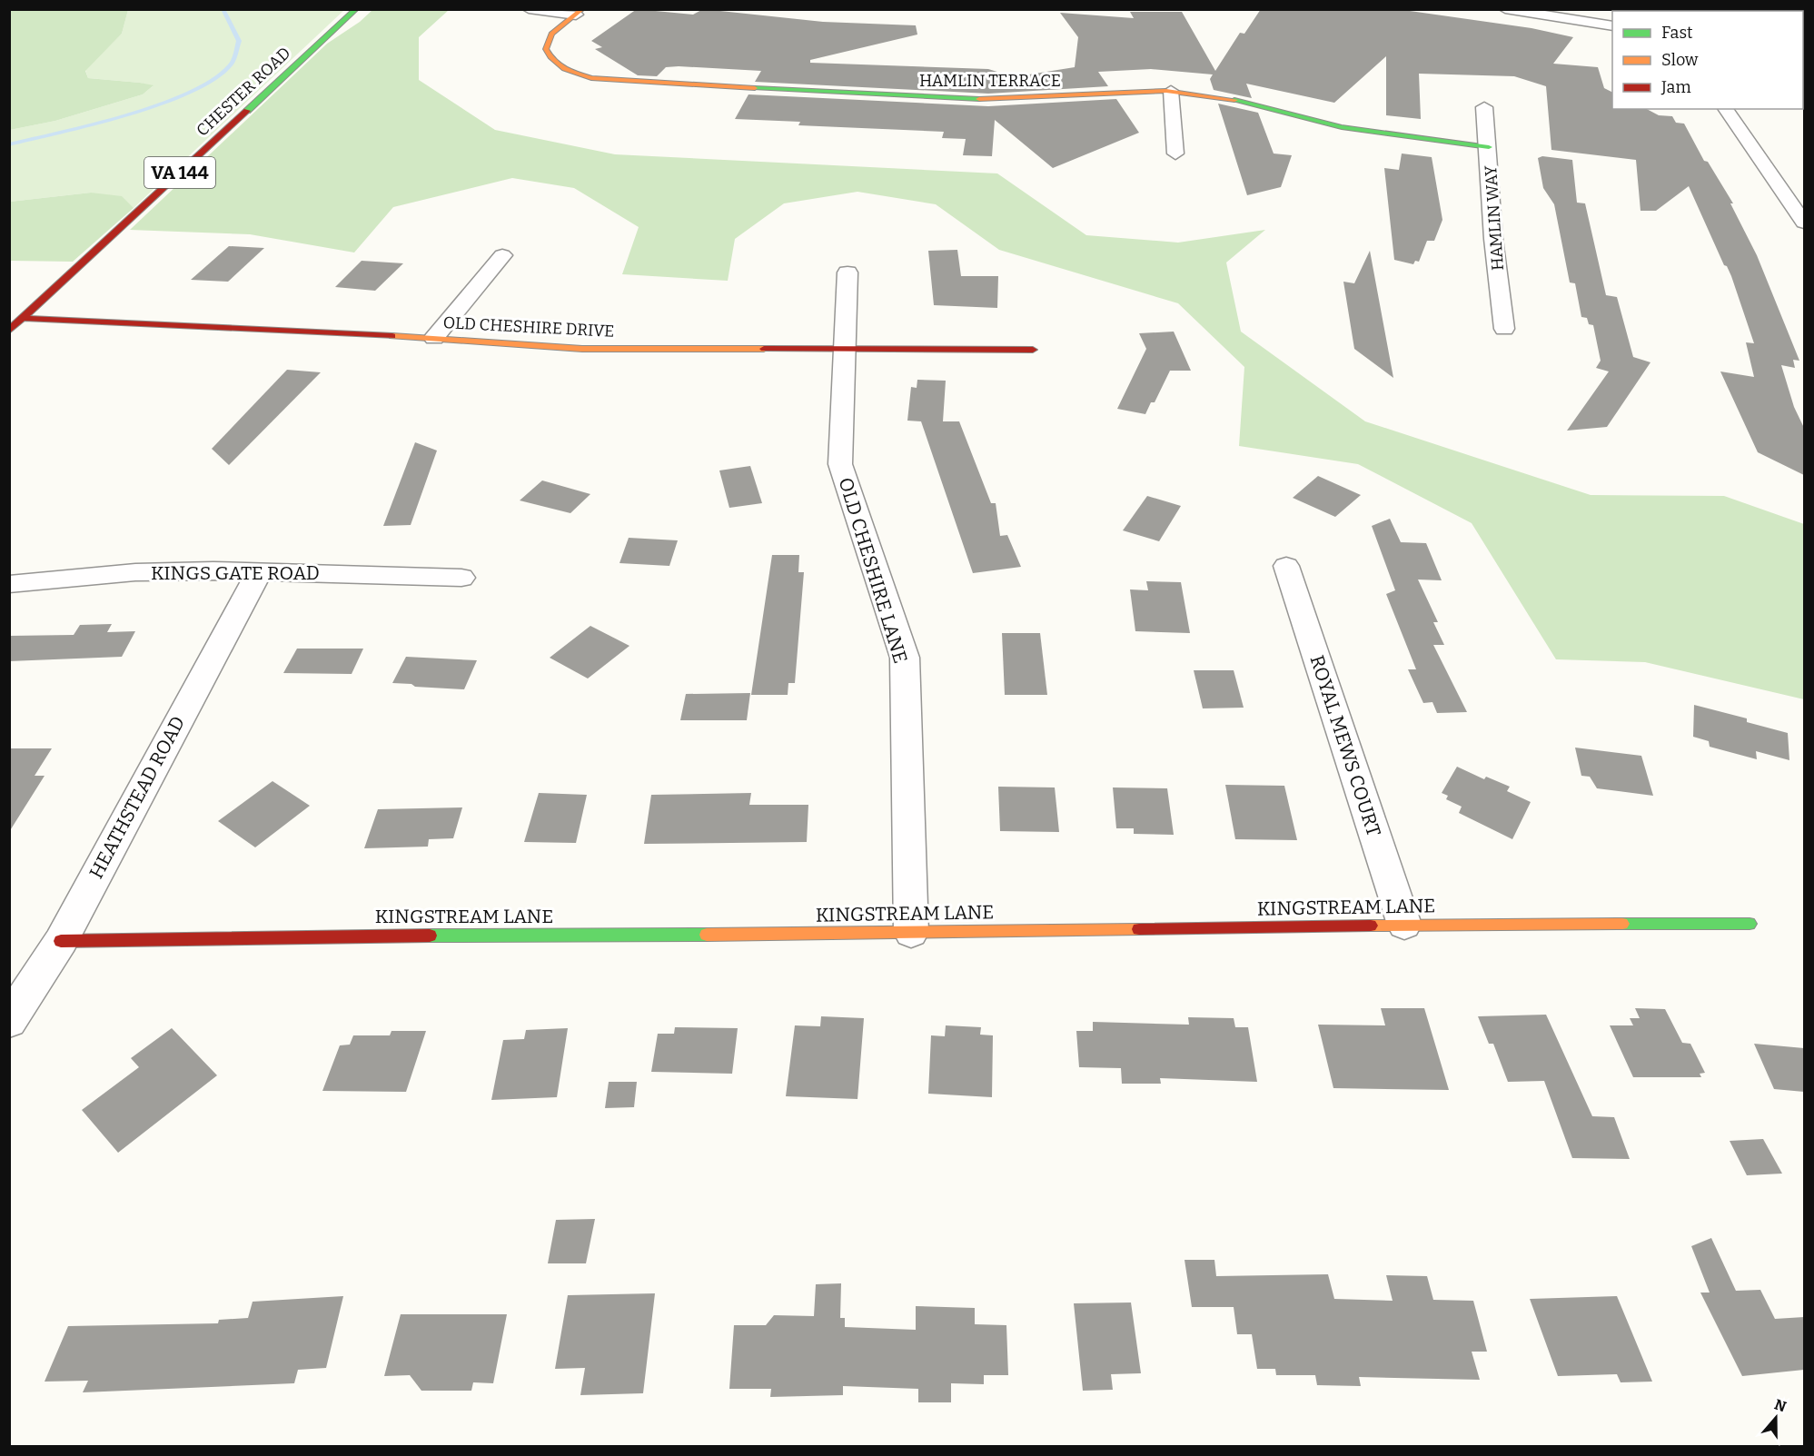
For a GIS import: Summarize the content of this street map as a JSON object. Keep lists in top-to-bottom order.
{
  "streets": {
    "street": [
      "HAMLIN TERRACE",
      "CHESTER ROAD",
      "VA 144",
      "HAMLIN WAY",
      "OLD CHESHIRE DRIVE",
      "OLD CHESHIRE LANE",
      "KINGS GATE ROAD",
      "ROYAL MEWS COURT",
      "HEATHSTEAD ROAD",
      "KINGSTREAM LANE"
    ]
  },
  "crossings": [
    ["HAMLIN TERRACE", "HAMLIN WAY"],
    ["CHESTER ROAD", "OLD CHESHIRE DRIVE"],
    ["OLD CHESHIRE DRIVE", "OLD CHESHIRE LANE"],
    ["OLD CHESHIRE LANE", "KINGSTREAM LANE"],
    ["KINGS GATE ROAD", "HEATHSTEAD ROAD"],
    ["ROYAL MEWS COURT", "KINGSTREAM LANE"],
    ["HEATHSTEAD ROAD", "KINGSTREAM LANE"]
  ],
  "legend": ["Fast", "Slow", "Jam"],
  "north": "top"
}
